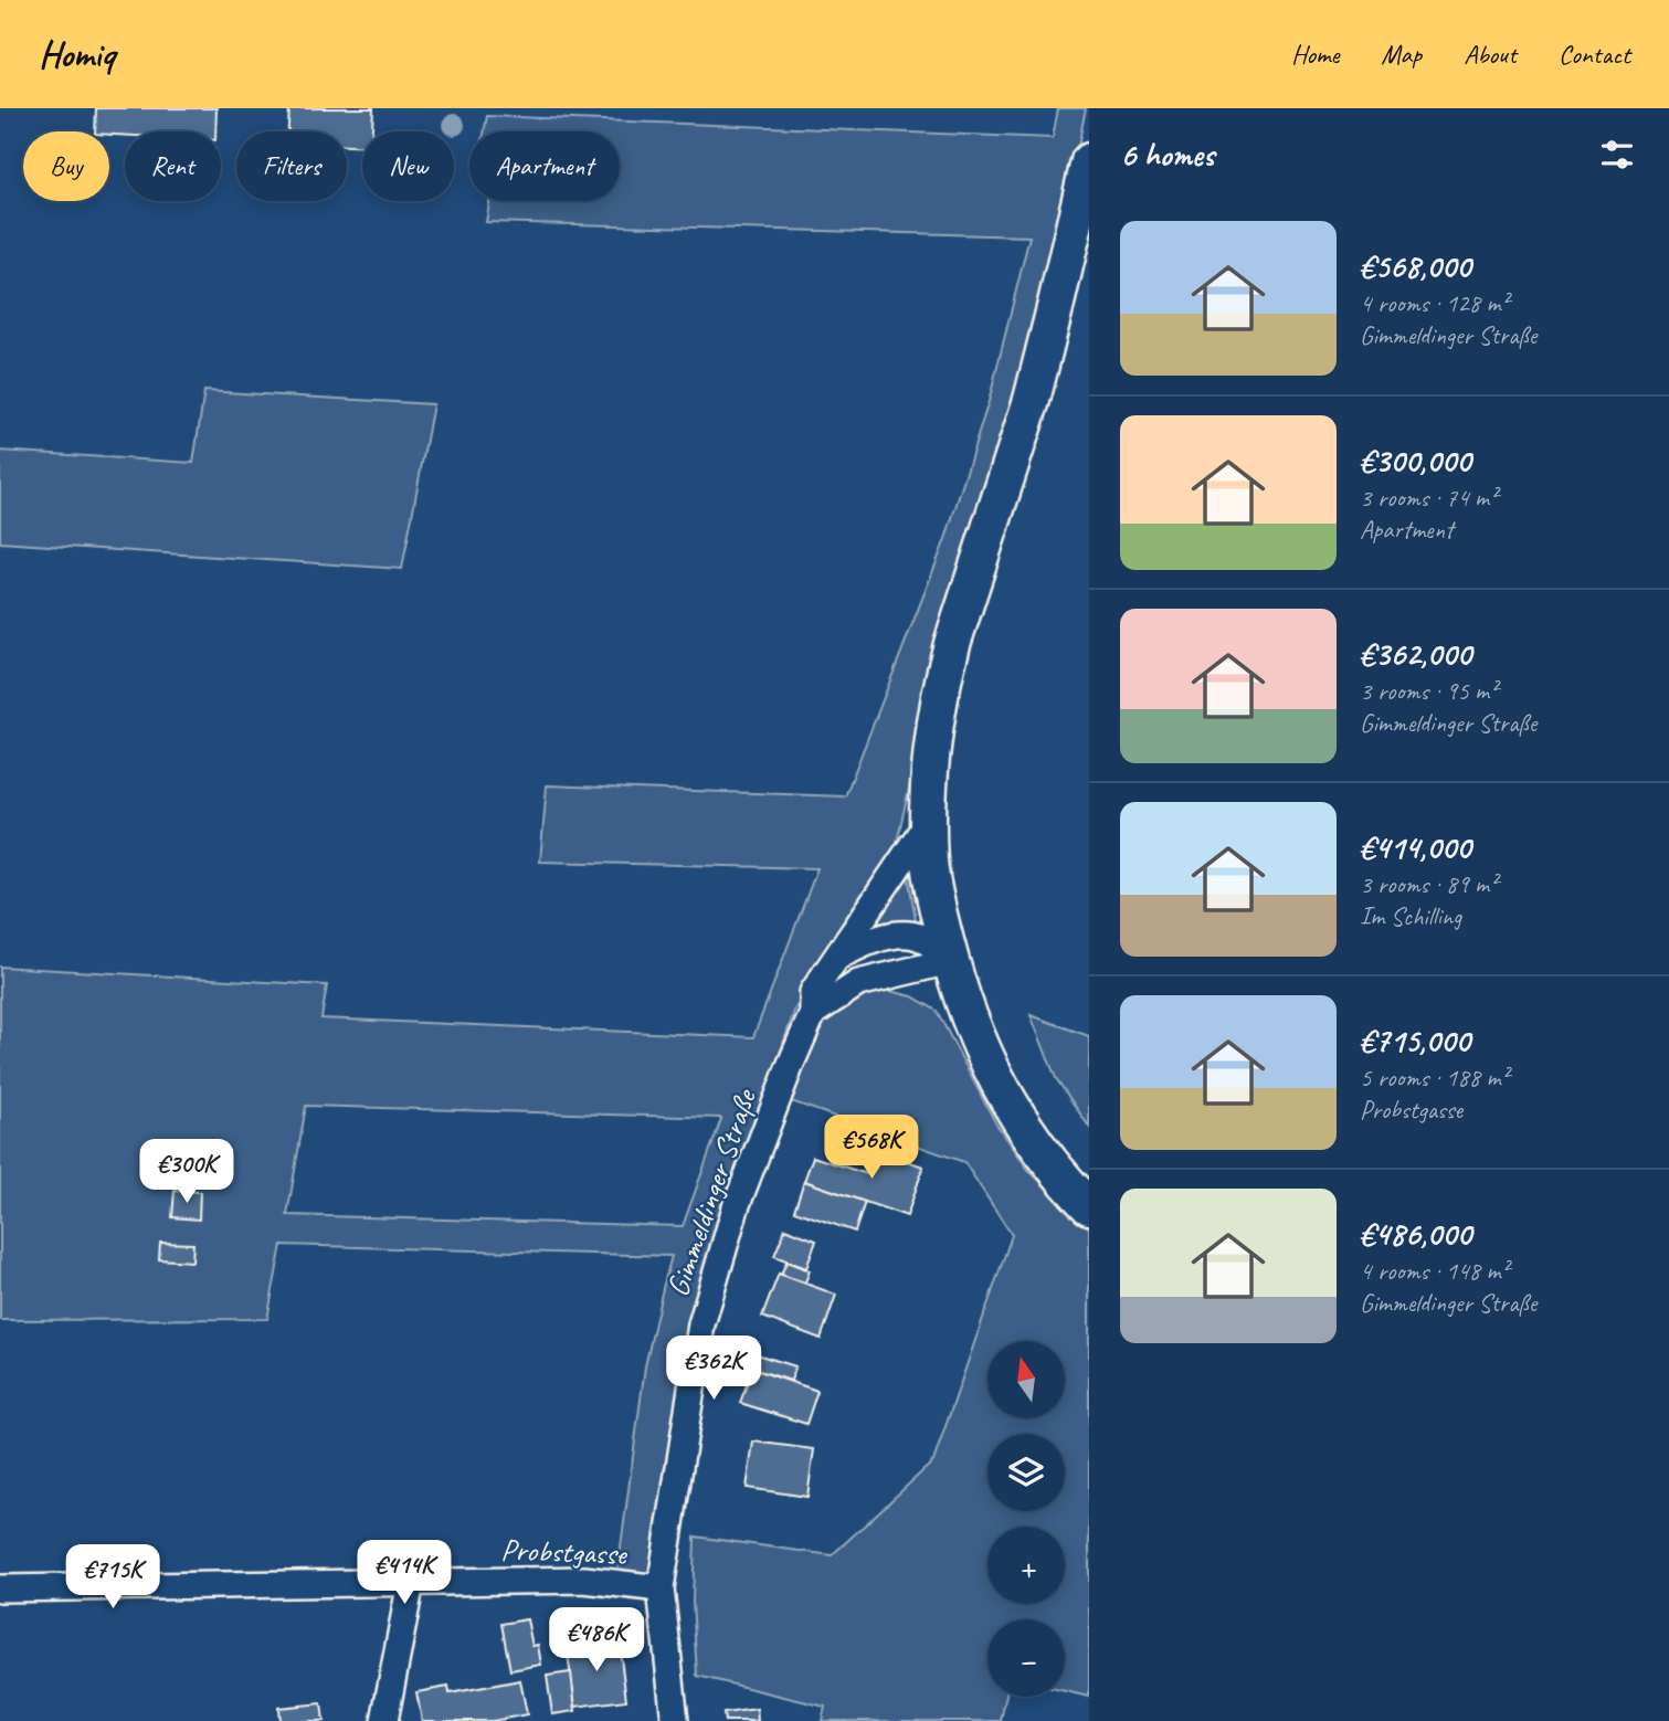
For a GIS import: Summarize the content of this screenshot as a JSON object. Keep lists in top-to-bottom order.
{
  "streets": {
    "street": ["Gimmeldinger Straße", "Probstgasse"]
  },
  "crossings": [
    ["Gimmeldinger Straße", "Probstgasse"]
  ],
  "north": "top",
  "page": {
    "header": "Homiq",
    "nav": [
      "Home",
      "Map",
      "About",
      "Contact"
    ],
    "heading": "6 homes",
    "chip": [
      "Buy",
      "Rent",
      "Filters",
      "New",
      "Apartment"
    ],
    "list": [
      {
        "name": "€568,000",
        "note": "4 rooms · 128 m² · Gimmeldinger Straße"
      },
      {
        "name": "€300,000",
        "note": "3 rooms · 74 m² · Apartment"
      },
      {
        "name": "€362,000",
        "note": "3 rooms · 95 m² · Gimmeldinger Straße"
      },
      {
        "name": "€414,000",
        "note": "3 rooms · 89 m² · Im Schilling"
      },
      {
        "name": "€715,000",
        "note": "5 rooms · 188 m² · Probstgasse"
      },
      {
        "name": "€486,000",
        "note": "4 rooms · 148 m² · Gimmeldinger Straße"
      }
    ],
    "price": [
      "€568K",
      "€300K",
      "€362K",
      "€414K",
      "€715K",
      "€486K"
    ],
    "map_buttons": ["+", "−"]
  }
}
